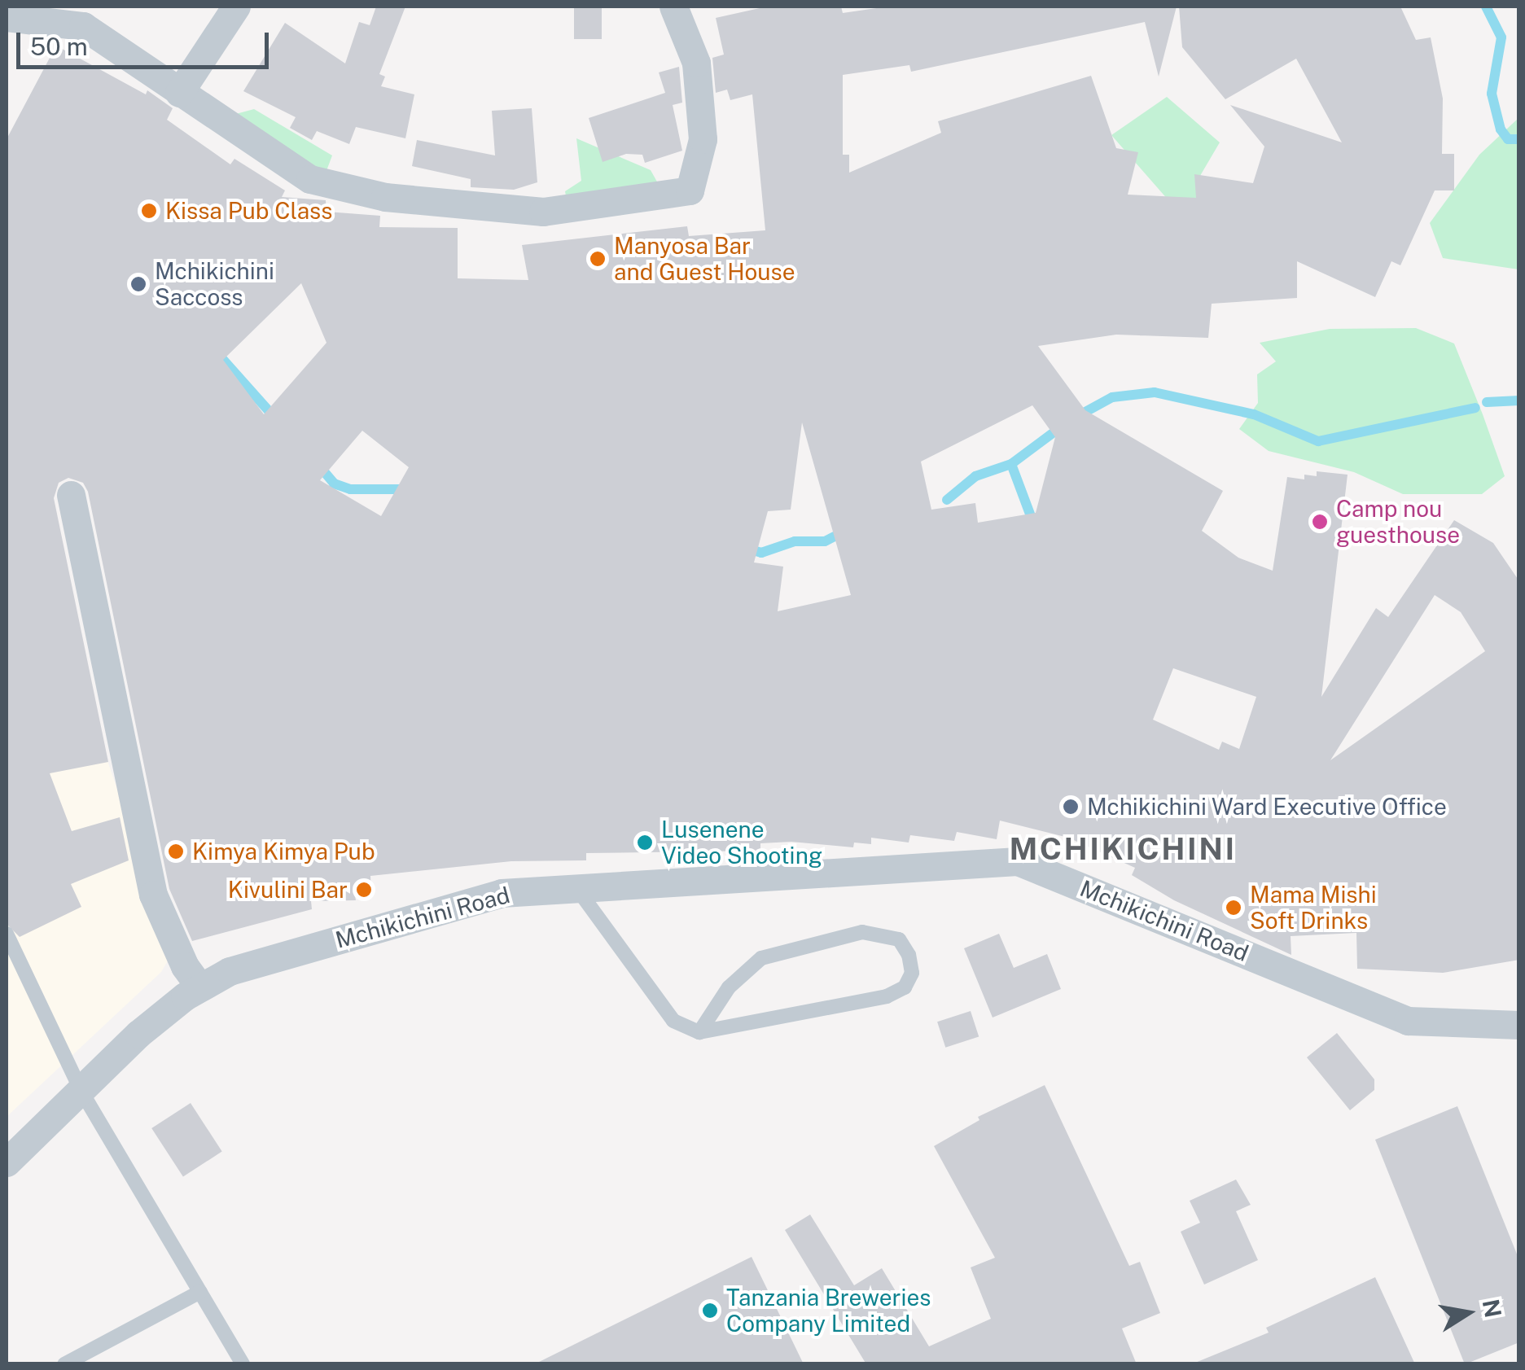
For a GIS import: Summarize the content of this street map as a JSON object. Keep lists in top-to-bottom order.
{
  "streets": {
    "street": ["Mchikichini Road"]
  },
  "districts": ["MCHIKICHINI"],
  "places": [
    "Kissa Pub Class",
    "Manyosa Bar and Guest House",
    "Mchikichini Saccoss",
    "Camp nou guesthouse",
    "Mchikichini Ward Executive Office",
    "Lusenene Video Shooting",
    "Kimya Kimya Pub",
    "Kivulini Bar",
    "Mama Mishi Soft Drinks",
    "Tanzania Breweries Company Limited"
  ],
  "scale_bar": "50 m",
  "north": "right"
}
